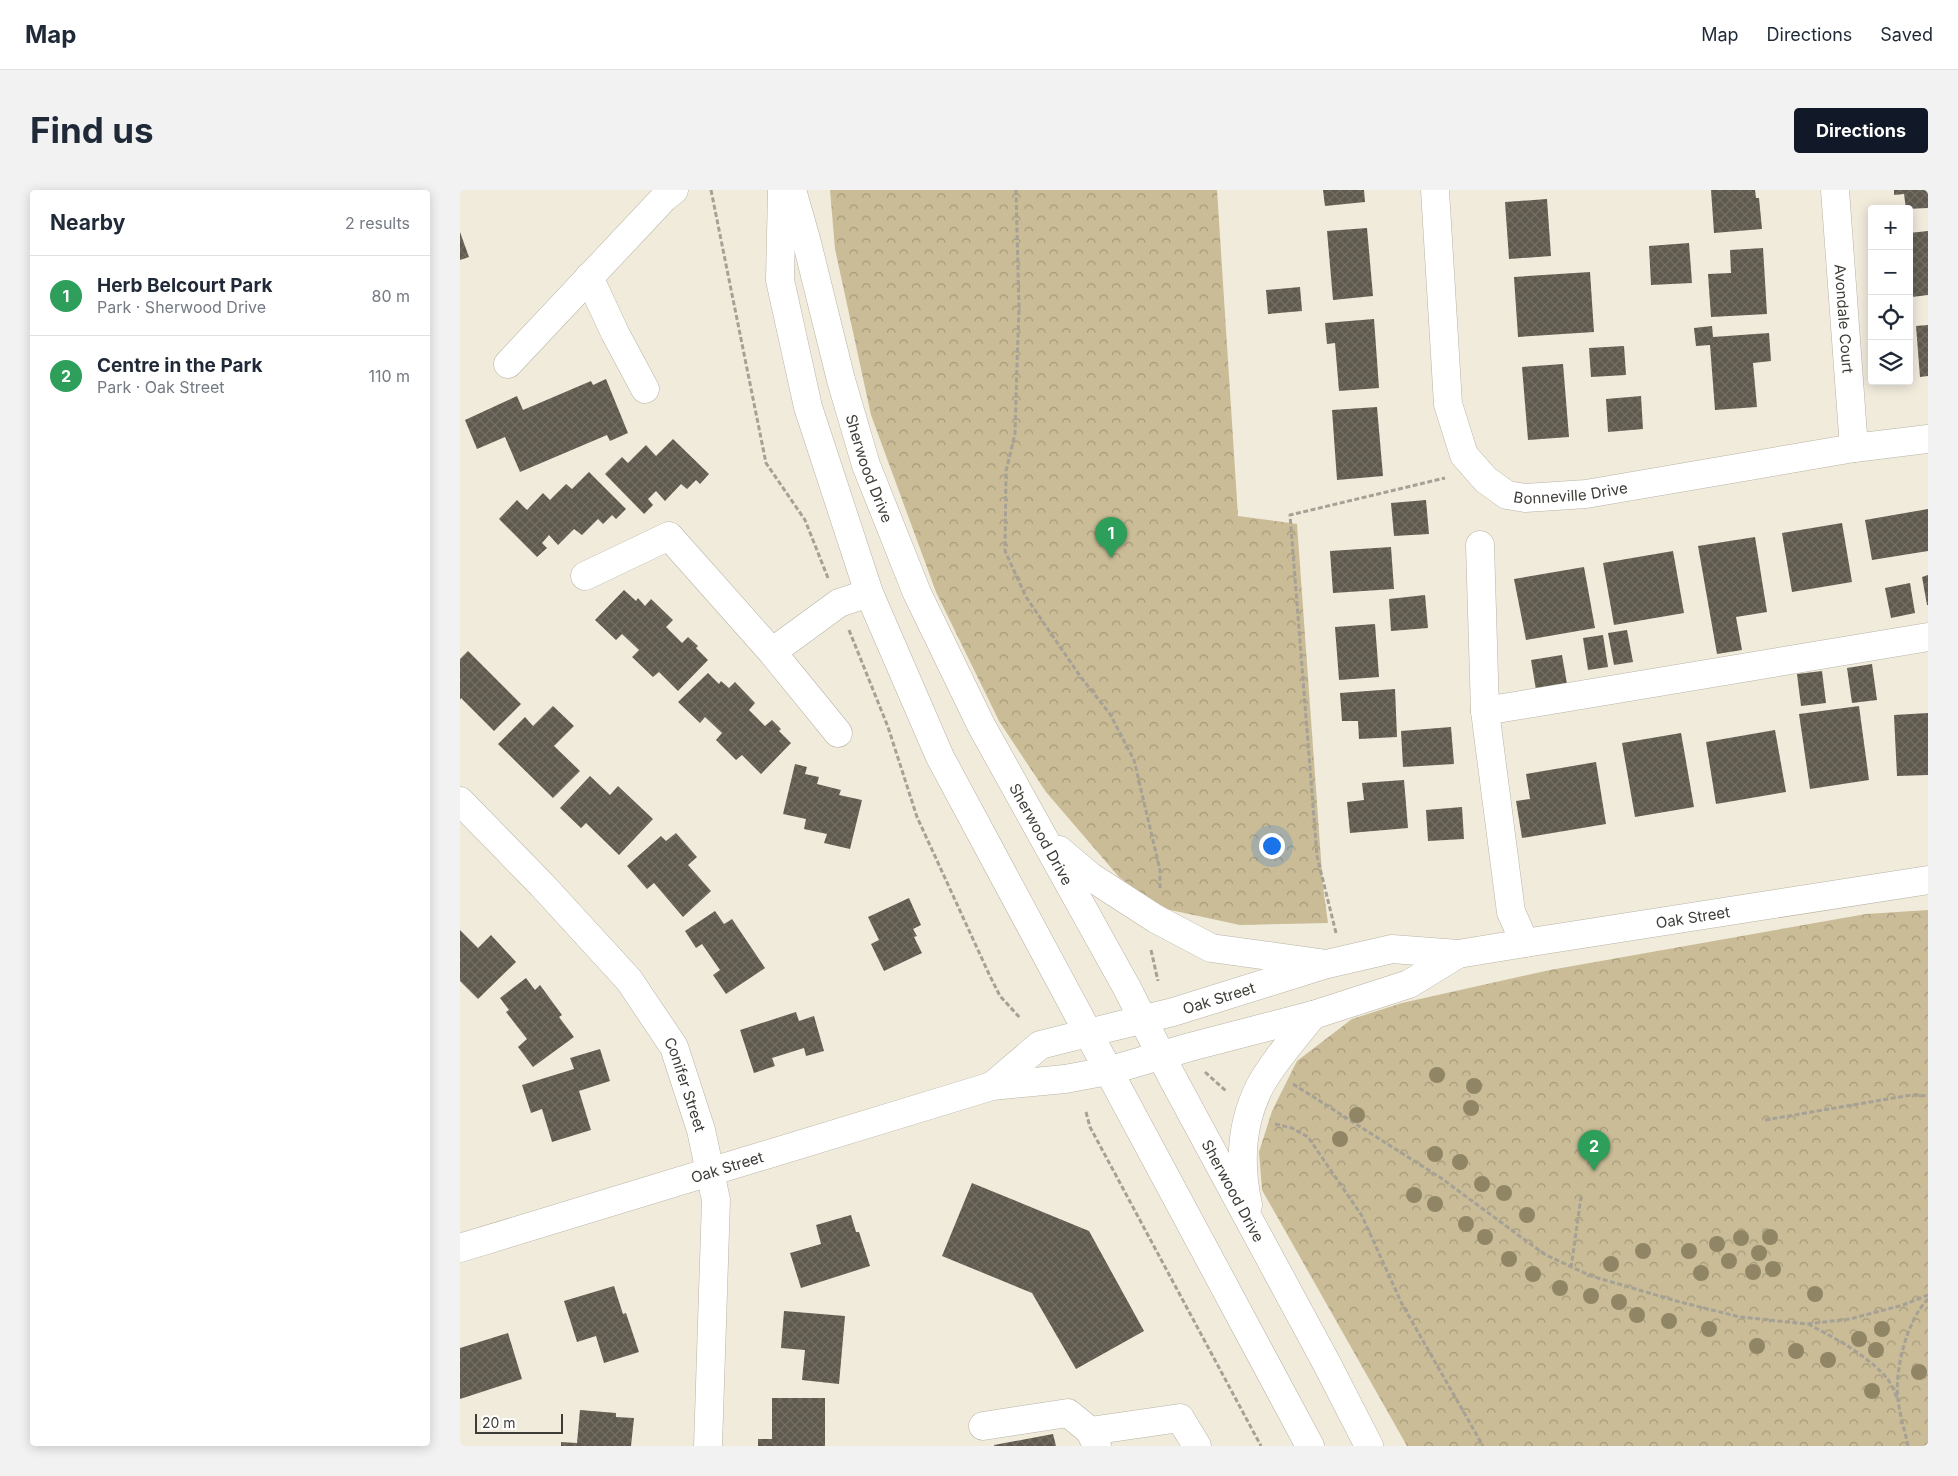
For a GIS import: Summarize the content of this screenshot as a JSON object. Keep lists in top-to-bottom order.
{
  "streets": {
    "street": [
      "Avondale Court",
      "Sherwood Drive",
      "Bonneville Drive",
      "Oak Street",
      "Conifer Street"
    ]
  },
  "crossings": [
    ["Avondale Court", "Bonneville Drive"],
    ["Sherwood Drive", "Oak Street"],
    ["Oak Street", "Conifer Street"]
  ],
  "scale_bar": "20 m",
  "page": {
    "header": "Map",
    "nav": ["Map", "Directions", "Saved"],
    "buttons": "Directions",
    "title": "Find us",
    "heading": ["Nearby", "2 results"],
    "map_buttons": ["+", "−"],
    "list": [
      {
        "mark": "1",
        "name": "Herb Belcourt Park",
        "note": "Park · Sherwood Drive",
        "value": "80 m"
      },
      {
        "mark": "2",
        "name": "Centre in the Park",
        "note": "Park · Oak Street",
        "value": "110 m"
      }
    ],
    "pins": ["1", "2"],
    "scale": "20 m"
  }
}
